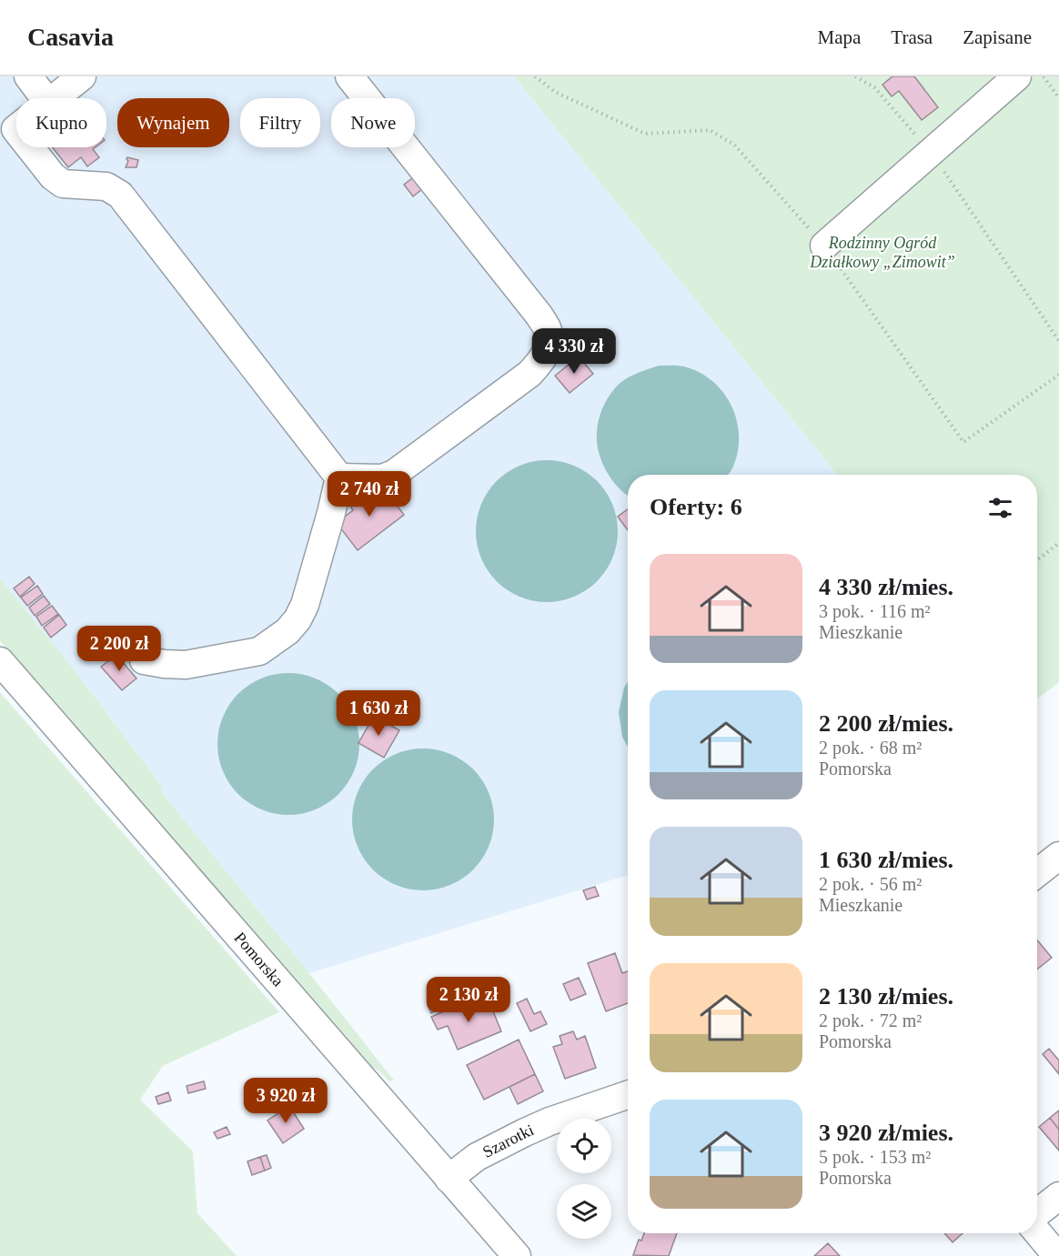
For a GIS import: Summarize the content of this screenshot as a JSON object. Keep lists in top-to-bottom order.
{
  "streets": {
    "street": ["Pomorska", "Szarotki"]
  },
  "crossings": [
    ["Pomorska", "Szarotki"]
  ],
  "parks": ["Rodzinny Ogród Działkowy „Zimowit”"],
  "page": {
    "header": "Casavia",
    "nav": ["Mapa", "Trasa", "Zapisane"],
    "chip": [
      "Kupno",
      "Wynajem",
      "Filtry",
      "Nowe"
    ],
    "price": [
      "4 330 zł",
      "2 740 zł",
      "2 200 zł",
      "1 630 zł",
      "2 130 zł",
      "3 920 zł"
    ],
    "heading": "Oferty: 6",
    "list": [
      {
        "name": "4 330 zł/mies.",
        "note": "3 pok. · 116 m² · Mieszkanie"
      },
      {
        "name": "2 200 zł/mies.",
        "note": "2 pok. · 68 m² · Pomorska"
      },
      {
        "name": "1 630 zł/mies.",
        "note": "2 pok. · 56 m² · Mieszkanie"
      },
      {
        "name": "2 130 zł/mies.",
        "note": "2 pok. · 72 m² · Pomorska"
      },
      {
        "name": "3 920 zł/mies.",
        "note": "5 pok. · 153 m² · Pomorska"
      }
    ]
  }
}
